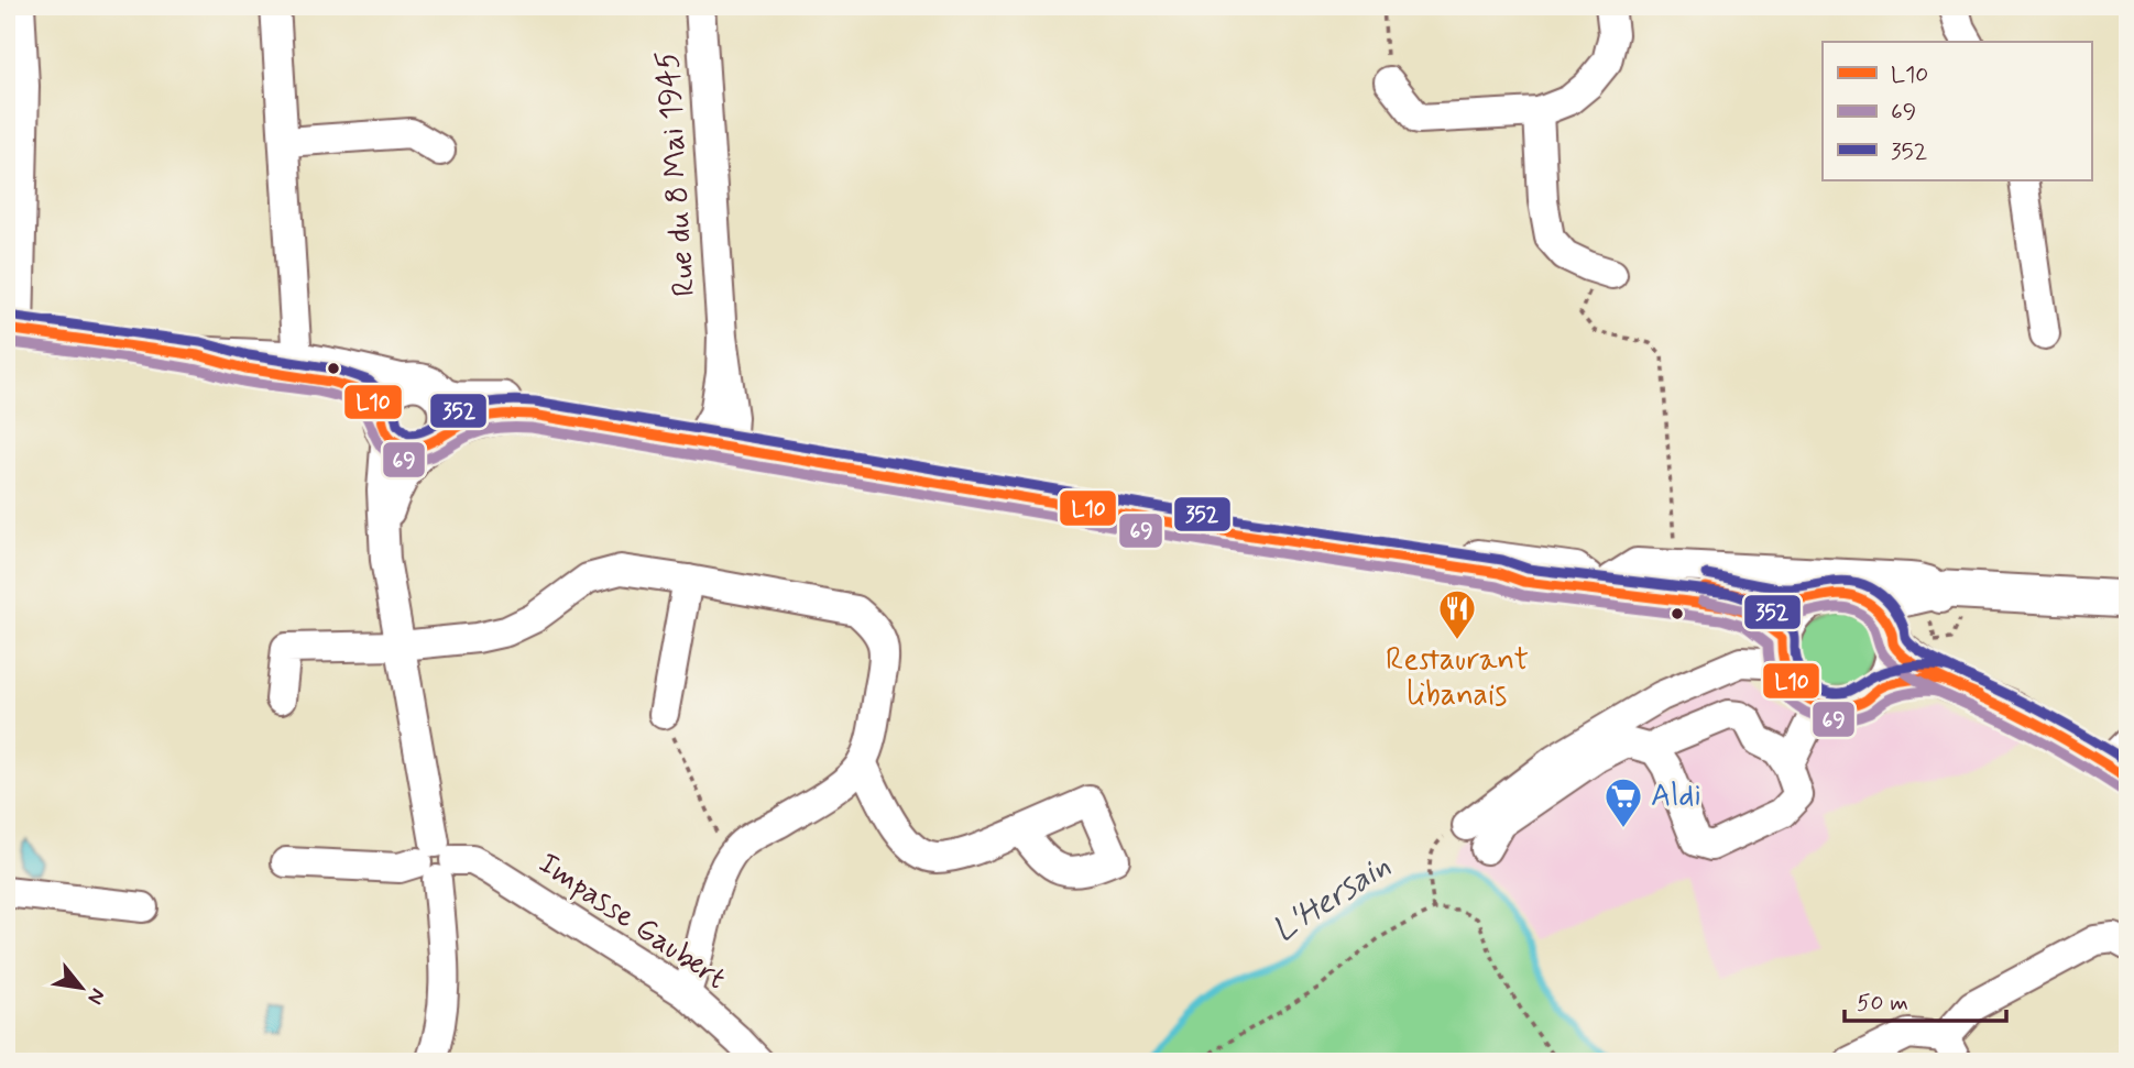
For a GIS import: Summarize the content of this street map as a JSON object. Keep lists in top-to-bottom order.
{
  "streets": {
    "street": ["Rue du 8 Mai 1945", "Impasse Gaubert"]
  },
  "water": ["L'Hersain"],
  "places": {
    "restaurant": ["Restaurant libanais"],
    "supermarket": ["Aldi"]
  },
  "lines": ["transit line 352", "transit line L10", "transit line 69"],
  "legend": ["L10", "69", "352"],
  "scale_bar": "50 m",
  "north": "bottom right"
}
